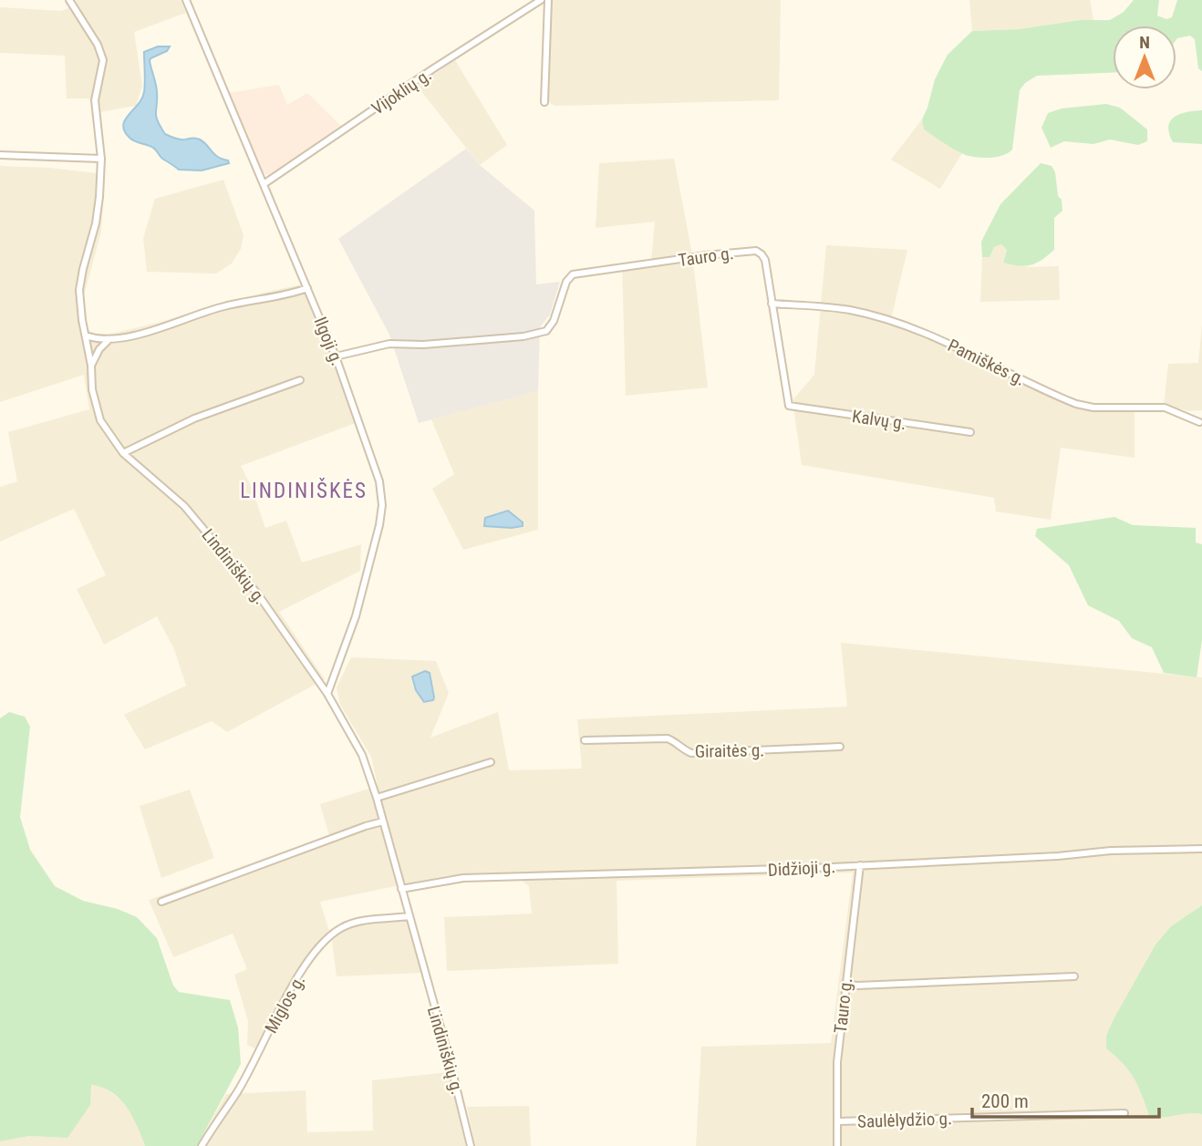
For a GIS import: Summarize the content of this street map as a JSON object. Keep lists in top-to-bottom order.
{
  "streets": {
    "street": [
      "Vijoklių g.",
      "Tauro g.",
      "Ilgoji g.",
      "Pamiškės g.",
      "Kalvų g.",
      "Lindiniškių g.",
      "Giraitės g.",
      "Didžioji g.",
      "Miglos g.",
      "Saulėlydžio g."
    ]
  },
  "crossings": [
    ["Vijoklių g.", "Ilgoji g."],
    ["Tauro g.", "Ilgoji g."],
    ["Tauro g.", "Pamiškės g."],
    ["Tauro g.", "Kalvų g."],
    ["Tauro g.", "Didžioji g."],
    ["Tauro g.", "Saulėlydžio g."],
    ["Ilgoji g.", "Lindiniškių g."],
    ["Lindiniškių g.", "Didžioji g."],
    ["Lindiniškių g.", "Miglos g."]
  ],
  "districts": ["LINDINIŠKĖS"],
  "scale_bar": "200 m",
  "north": "top"
}
